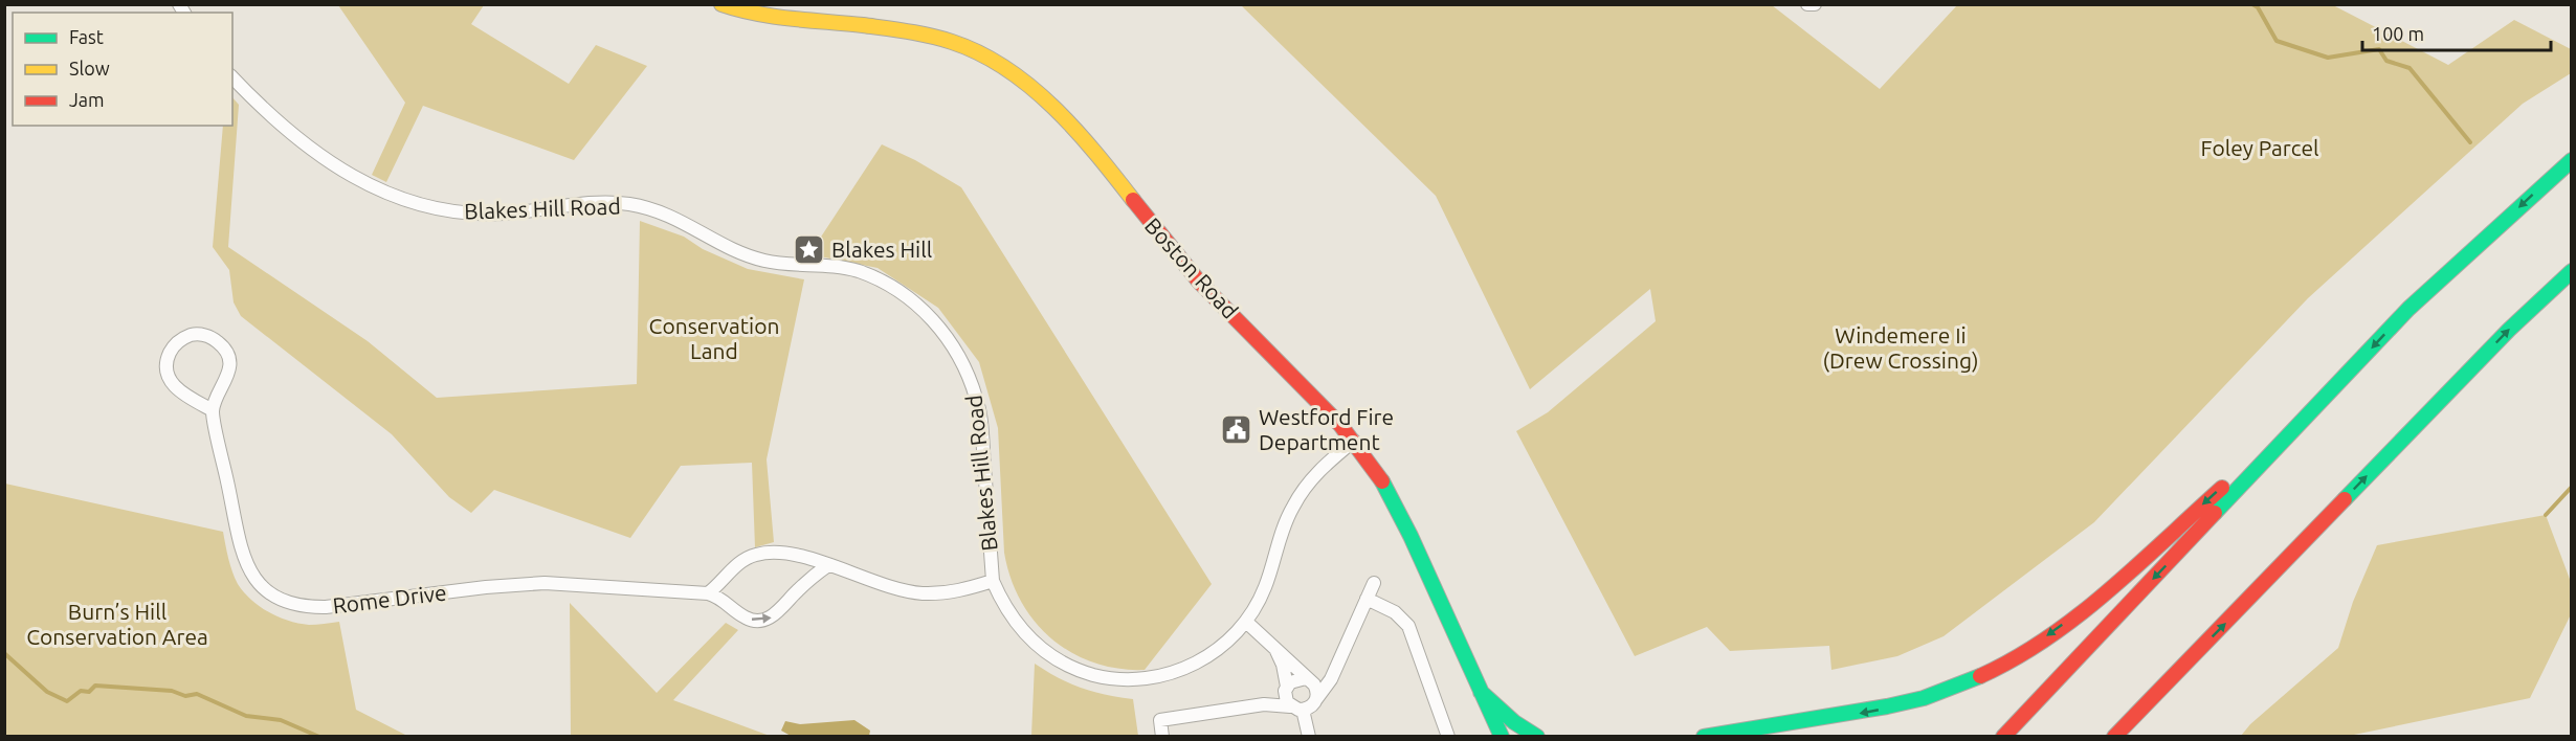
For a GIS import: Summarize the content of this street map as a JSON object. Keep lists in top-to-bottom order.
{
  "streets": {
    "main road": ["Boston Road"],
    "street": ["Blakes Hill Road", "Rome Drive"]
  },
  "crossings": [
    ["Blakes Hill Road", "Boston Road"]
  ],
  "parks": [
    "Foley Parcel",
    "Conservation Land",
    "Windemere Ii (Drew Crossing)",
    "Burn’s Hill Conservation Area"
  ],
  "places": {
    "place": ["Blakes Hill"],
    "public building": ["Westford Fire Department"]
  },
  "legend": ["Fast", "Slow", "Jam"],
  "scale_bar": "100 m"
}
